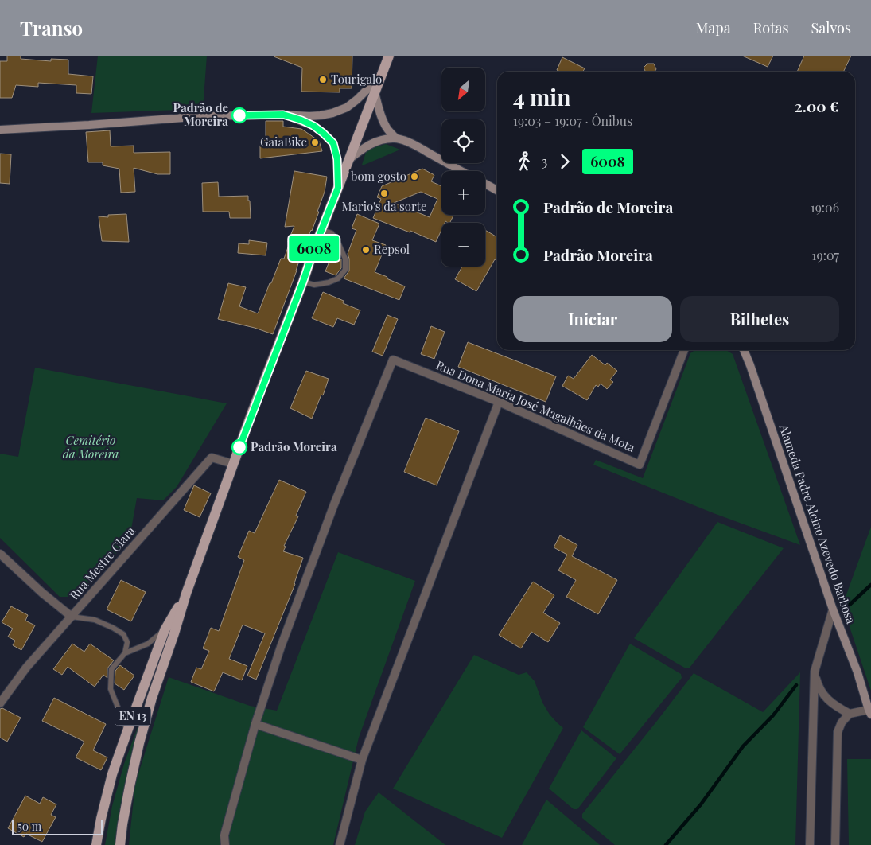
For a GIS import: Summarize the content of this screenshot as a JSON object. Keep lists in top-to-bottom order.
{
  "streets": {
    "main road": ["Alameda Padre Alcino Azevedo Barbosa", "EN 13"],
    "street": ["Rua Dona Maria José Magalhães da Mota", "Rua Mestre Clara"]
  },
  "crossings": [
    ["Rua Mestre Clara", "EN 13"]
  ],
  "parks": ["Cemitério da Moreira"],
  "places": [
    "Tourigalo",
    "Padrão de Moreira",
    "GaiaBike",
    "bom gosto",
    "Mario's da sorte",
    "Repsol",
    "Padrão Moreira"
  ],
  "lines": ["bus line 6008"],
  "scale_bar": "50 m",
  "north": "bottom left",
  "page": {
    "header": "Transo",
    "nav": ["Mapa", "Rotas", "Salvos"],
    "on_map": "6008",
    "map_buttons": ["+", "−"],
    "heading": ["4 min", "19:03 – 19:07 · Ônibus", "2.00 €"],
    "legs": ["3", "6008"],
    "list": [
      {
        "name": "Padrão de Moreira",
        "value": "19:06"
      },
      {
        "name": "Padrão Moreira",
        "value": "19:07"
      }
    ],
    "buttons": ["Iniciar", "Bilhetes"],
    "scale": "50 m"
  }
}
